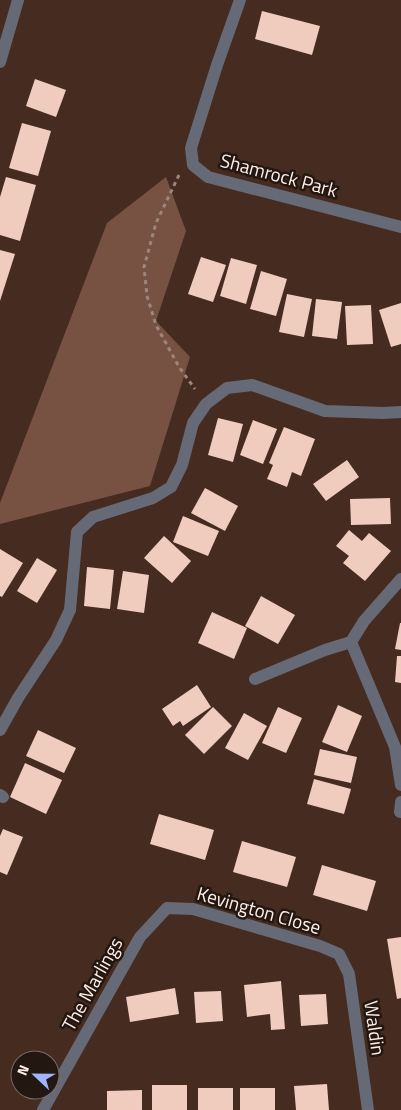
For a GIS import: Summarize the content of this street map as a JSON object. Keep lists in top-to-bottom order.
{
  "streets": {
    "street": [
      "Shamrock Park",
      "Kevington Close",
      "The Marlings",
      "Waldin"
    ]
  },
  "crossings": [
    ["Kevington Close", "The Marlings"],
    ["Kevington Close", "Waldin"]
  ],
  "north": "left"
}
